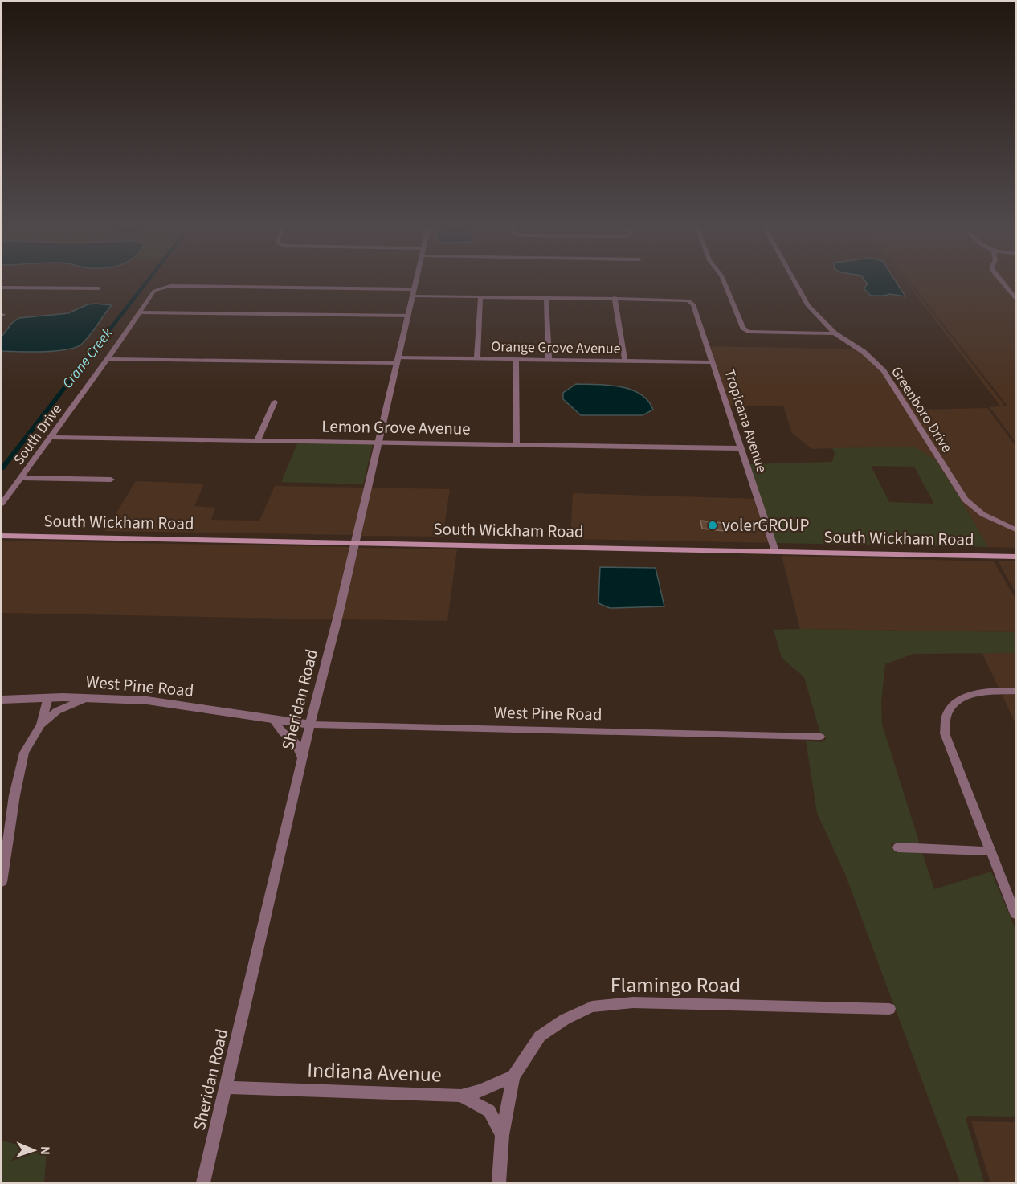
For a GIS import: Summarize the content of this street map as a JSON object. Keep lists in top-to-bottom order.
{
  "streets": {
    "main road": ["South Wickham Road"],
    "street": [
      "Orange Grove Avenue",
      "Greenboro Drive",
      "Tropicana Avenue",
      "Lemon Grove Avenue",
      "South Drive",
      "West Pine Road",
      "Sheridan Road",
      "Flamingo Road",
      "Indiana Avenue"
    ]
  },
  "crossings": [
    ["Orange Grove Avenue", "Tropicana Avenue"],
    ["Orange Grove Avenue", "South Drive"],
    ["Orange Grove Avenue", "Sheridan Road"],
    ["Tropicana Avenue", "Lemon Grove Avenue"],
    ["Tropicana Avenue", "South Wickham Road"],
    ["Lemon Grove Avenue", "South Drive"],
    ["Lemon Grove Avenue", "Sheridan Road"],
    ["South Drive", "Sheridan Road"],
    ["South Wickham Road", "Sheridan Road"],
    ["West Pine Road", "Sheridan Road"],
    ["Sheridan Road", "Indiana Avenue"],
    ["Flamingo Road", "Indiana Avenue"]
  ],
  "water": ["Crane Creek"],
  "places": ["volerGROUP"],
  "north": "right"
}
